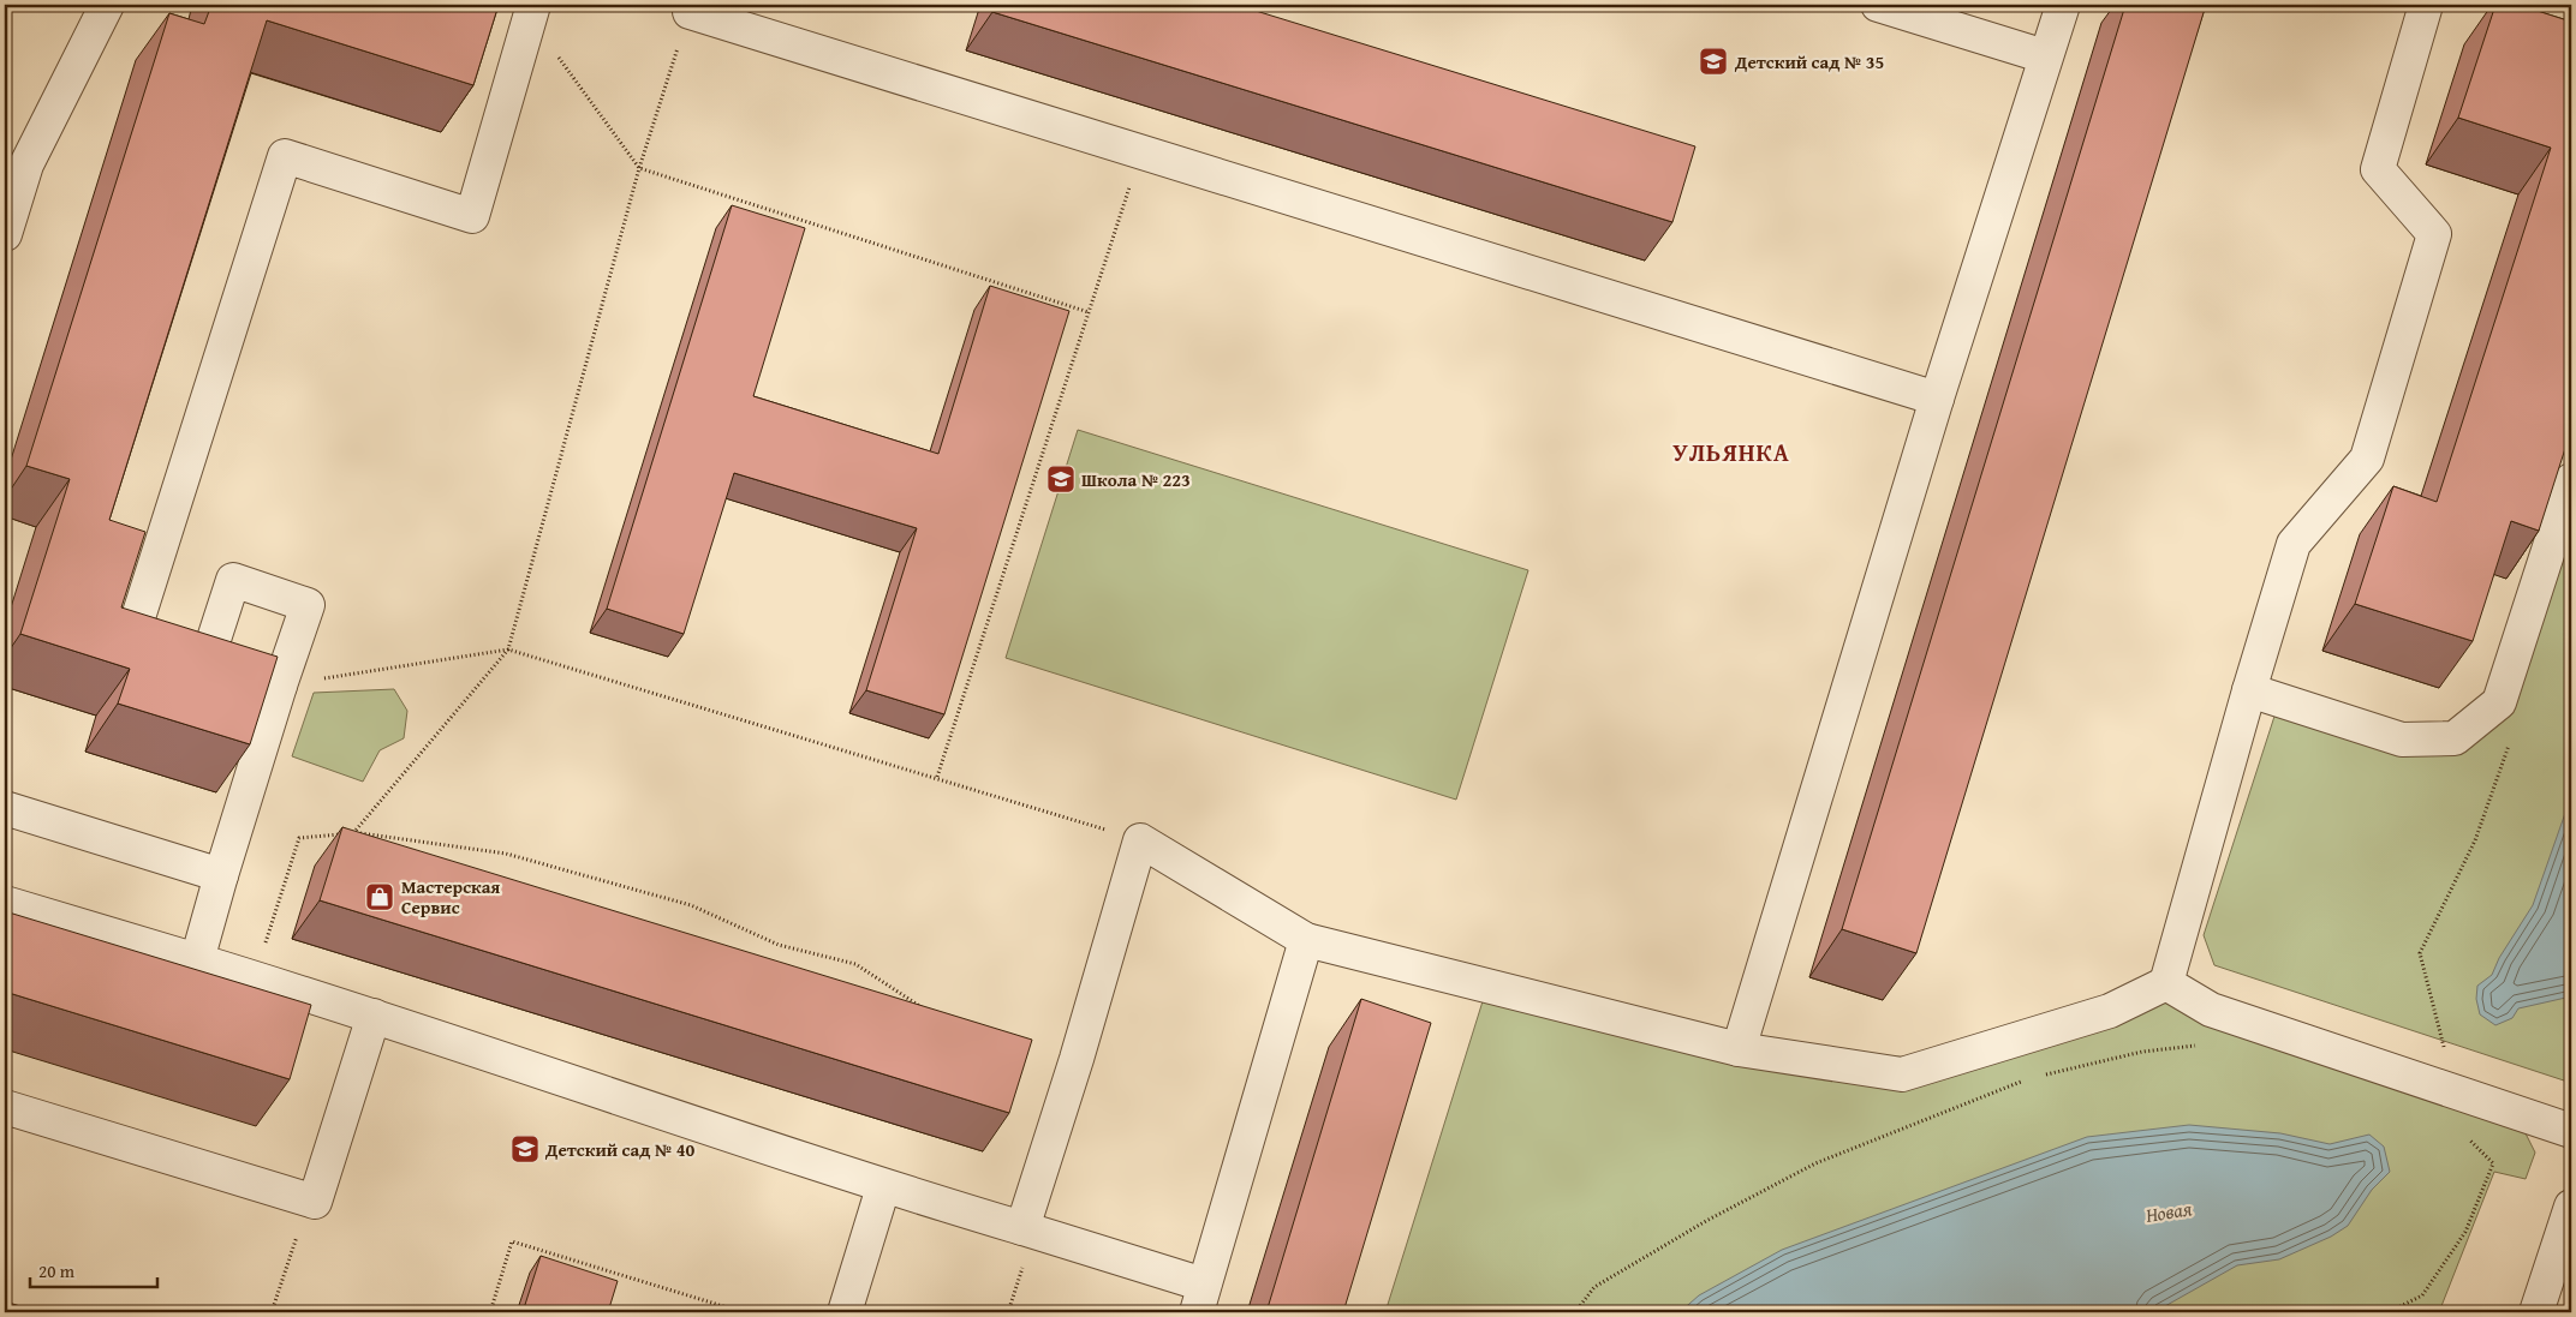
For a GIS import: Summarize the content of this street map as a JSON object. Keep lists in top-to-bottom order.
{
  "districts": ["УЛЬЯНКА"],
  "water": ["Новая"],
  "places": {
    "school or university": ["Детский сад № 35", "Школа № 223", "Детский сад № 40"],
    "shop": ["Мастерская Сервис"]
  },
  "scale_bar": "20 m"
}
